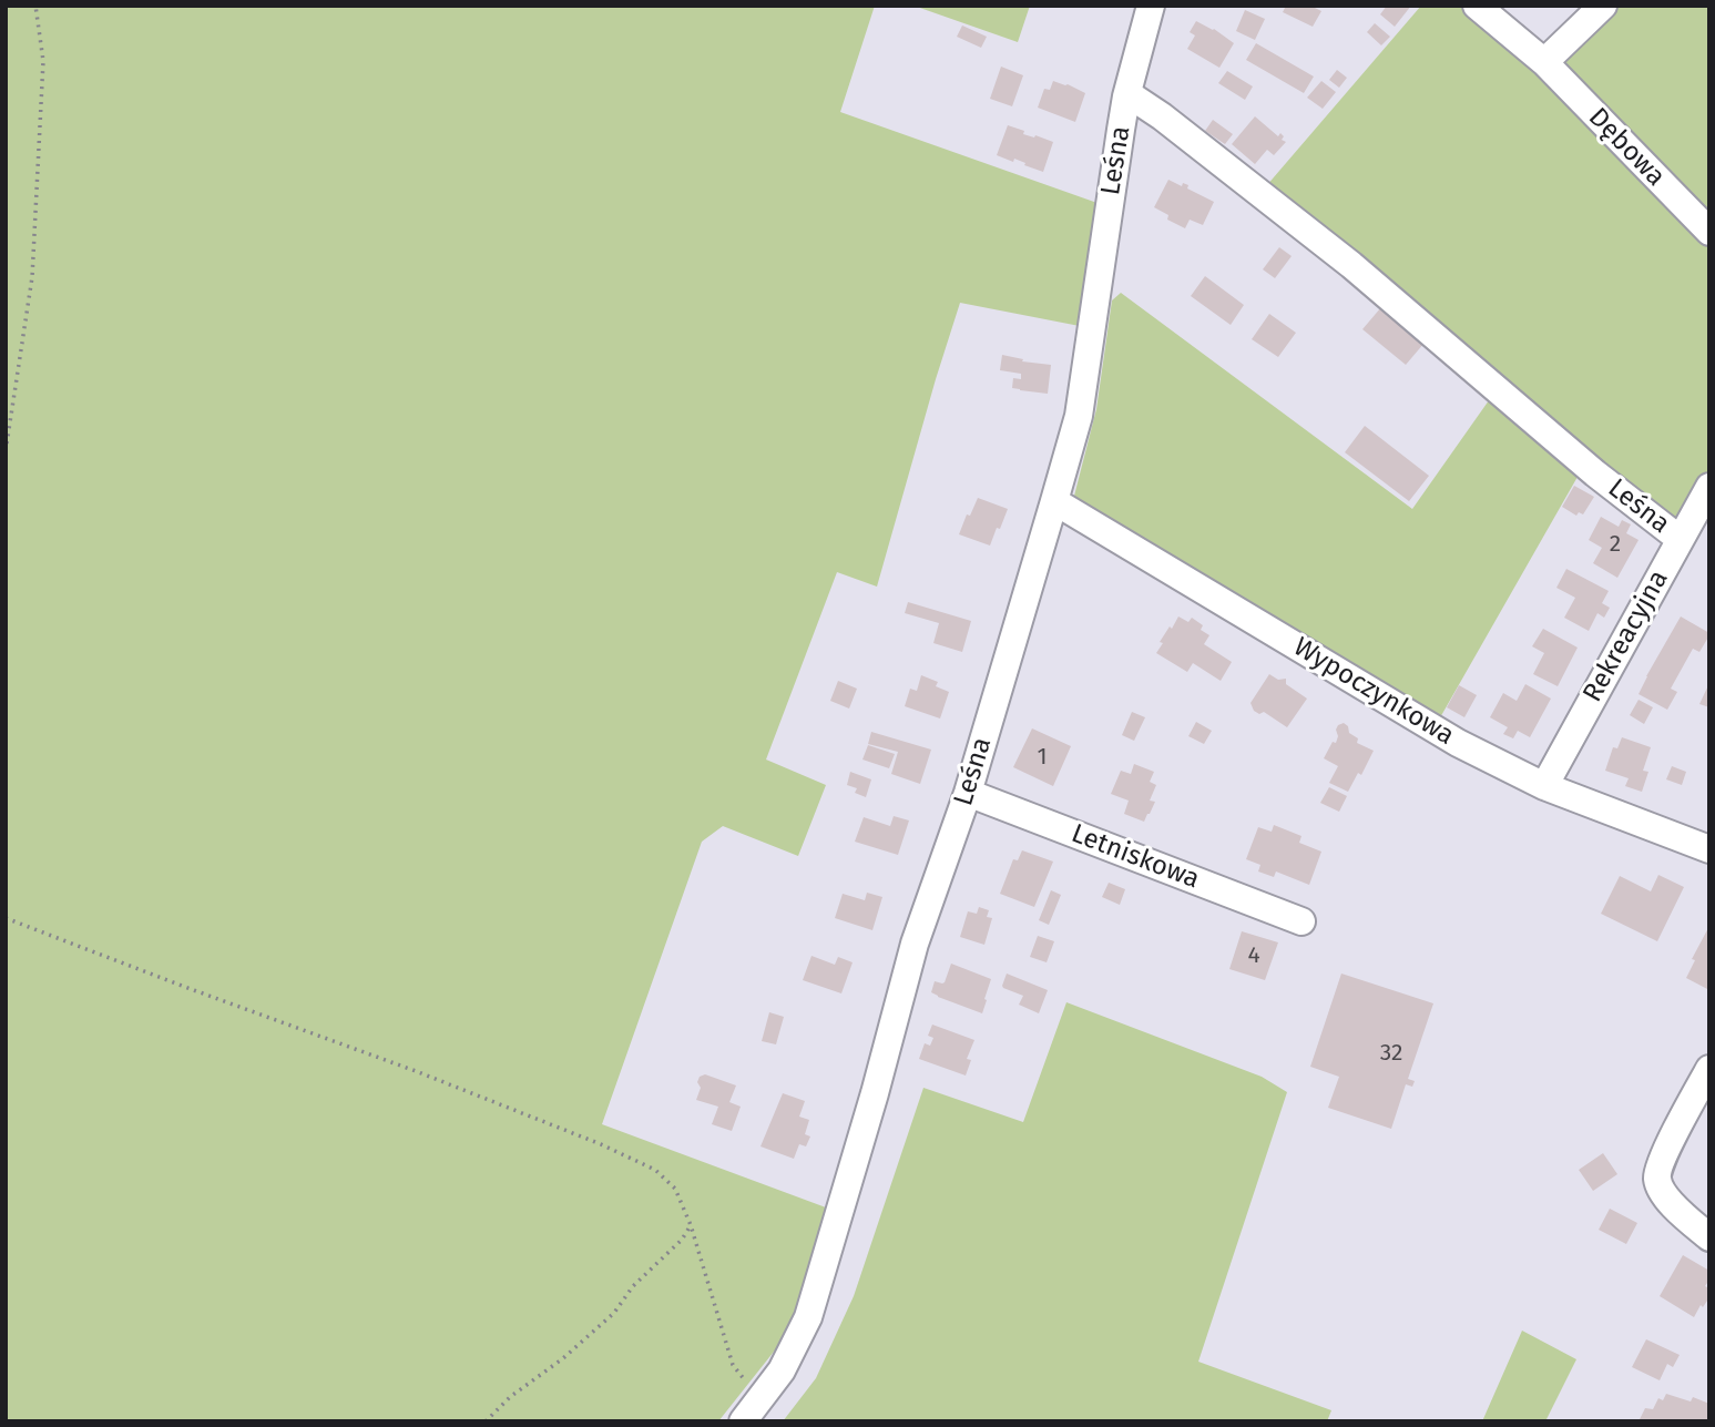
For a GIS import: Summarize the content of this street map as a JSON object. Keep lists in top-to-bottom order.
{
  "streets": {
    "street": [
      "Dębowa",
      "Leśna",
      "Rekreacyjna",
      "Wypoczynkowa",
      "Letniskowa"
    ]
  },
  "crossings": [
    ["Leśna", "Rekreacyjna"],
    ["Leśna", "Wypoczynkowa"],
    ["Leśna", "Letniskowa"],
    ["Rekreacyjna", "Wypoczynkowa"]
  ],
  "house_numbers": [
    "2",
    "1",
    "4",
    "32"
  ]
}
